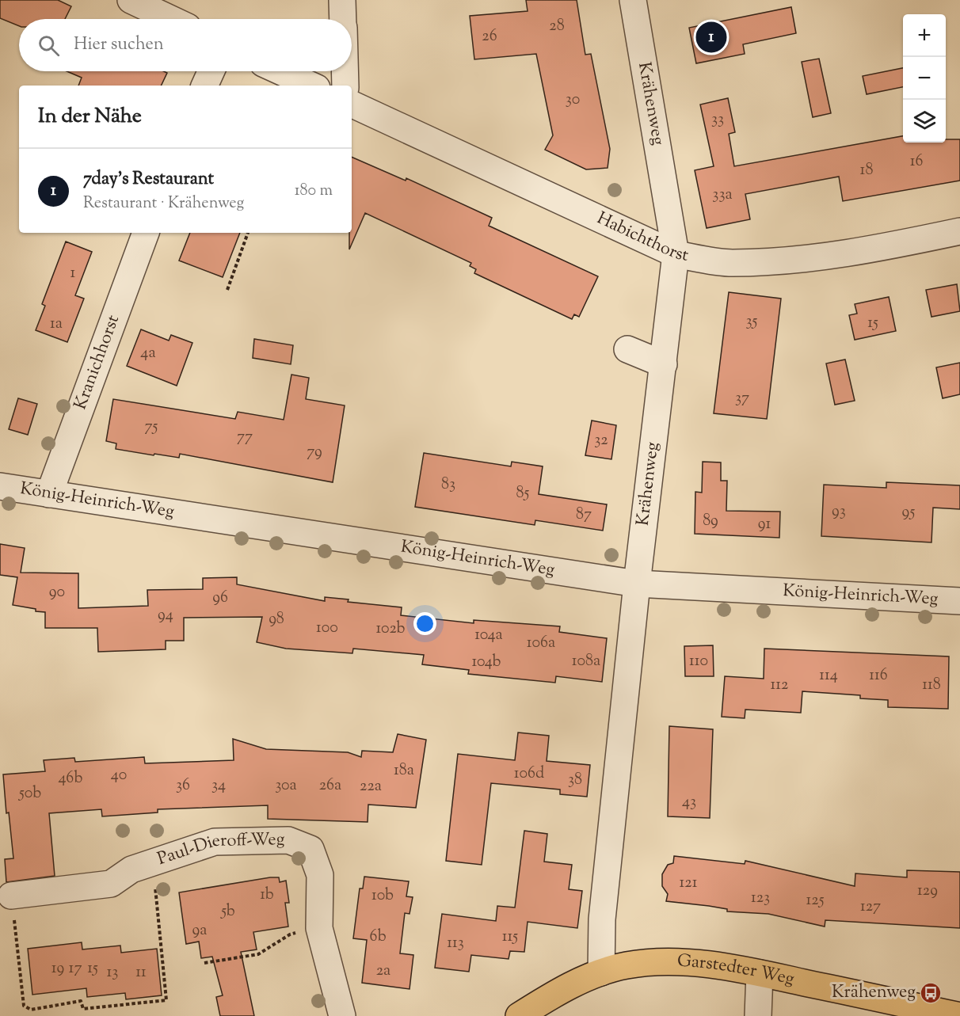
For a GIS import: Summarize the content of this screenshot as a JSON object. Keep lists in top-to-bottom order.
{
  "streets": {
    "main road": ["Garstedter Weg"],
    "street": [
      "Krähenweg",
      "Habichthorst",
      "Kranichhorst",
      "König-Heinrich-Weg",
      "Paul-Dieroff-Weg"
    ]
  },
  "crossings": [
    ["Krähenweg", "Habichthorst"],
    ["Krähenweg", "König-Heinrich-Weg"],
    ["Krähenweg", "Garstedter Weg"],
    ["Kranichhorst", "König-Heinrich-Weg"]
  ],
  "places": {
    "bus stop": ["Krähenweg"]
  },
  "house_numbers": [
    "28",
    "26",
    "30",
    "33",
    "16",
    "18",
    "33a",
    "1",
    "35",
    "15",
    "1a",
    "4a",
    "37",
    "75",
    "77",
    "32",
    "79",
    "83",
    "85",
    "93",
    "95",
    "87",
    "89",
    "91",
    "90",
    "96",
    "94",
    "98",
    "100",
    "102b",
    "104a",
    "106a",
    "108a",
    "110",
    "104b",
    "114",
    "116",
    "112",
    "118",
    "18a",
    "106d",
    "40",
    "46b",
    "38",
    "36",
    "34",
    "30a",
    "26a",
    "22a",
    "50b",
    "43",
    "121",
    "129",
    "1b",
    "10b",
    "123",
    "125",
    "127",
    "5b",
    "9a",
    "6b",
    "115",
    "113",
    "19",
    "17",
    "15",
    "2a",
    "13",
    "11"
  ],
  "page": {
    "map_buttons": ["+", "−"],
    "search": "Hier suchen",
    "pins": "1",
    "heading": "In der Nähe",
    "list": [
      {
        "mark": "1",
        "name": "7day's Restaurant",
        "note": "Restaurant · Krähenweg",
        "value": "180 m"
      }
    ]
  }
}
